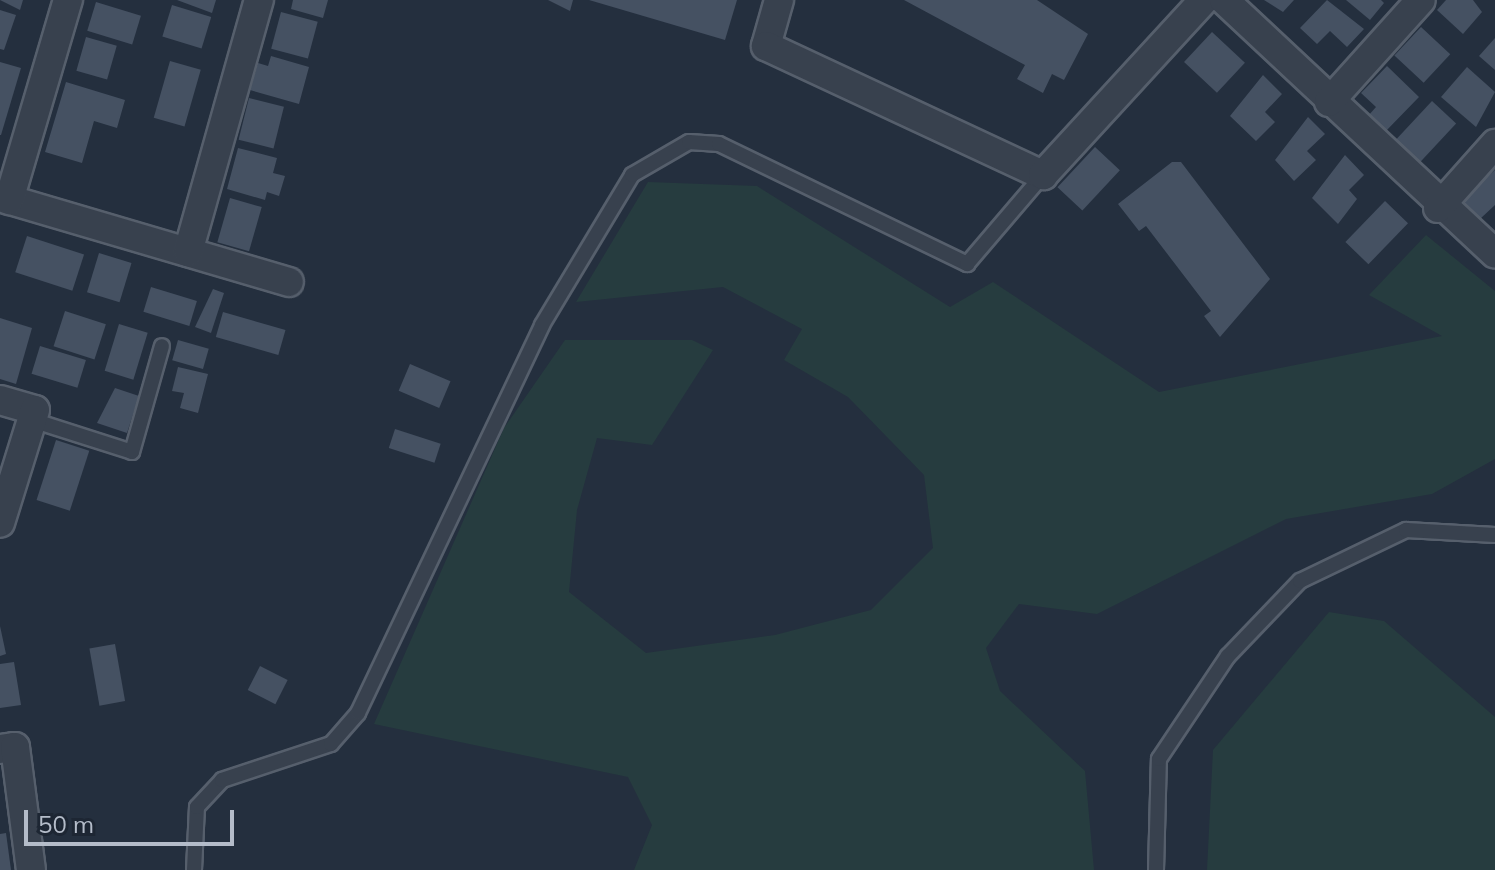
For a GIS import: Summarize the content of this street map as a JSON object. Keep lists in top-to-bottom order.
{
  "scale_bar": "50 m"
}
